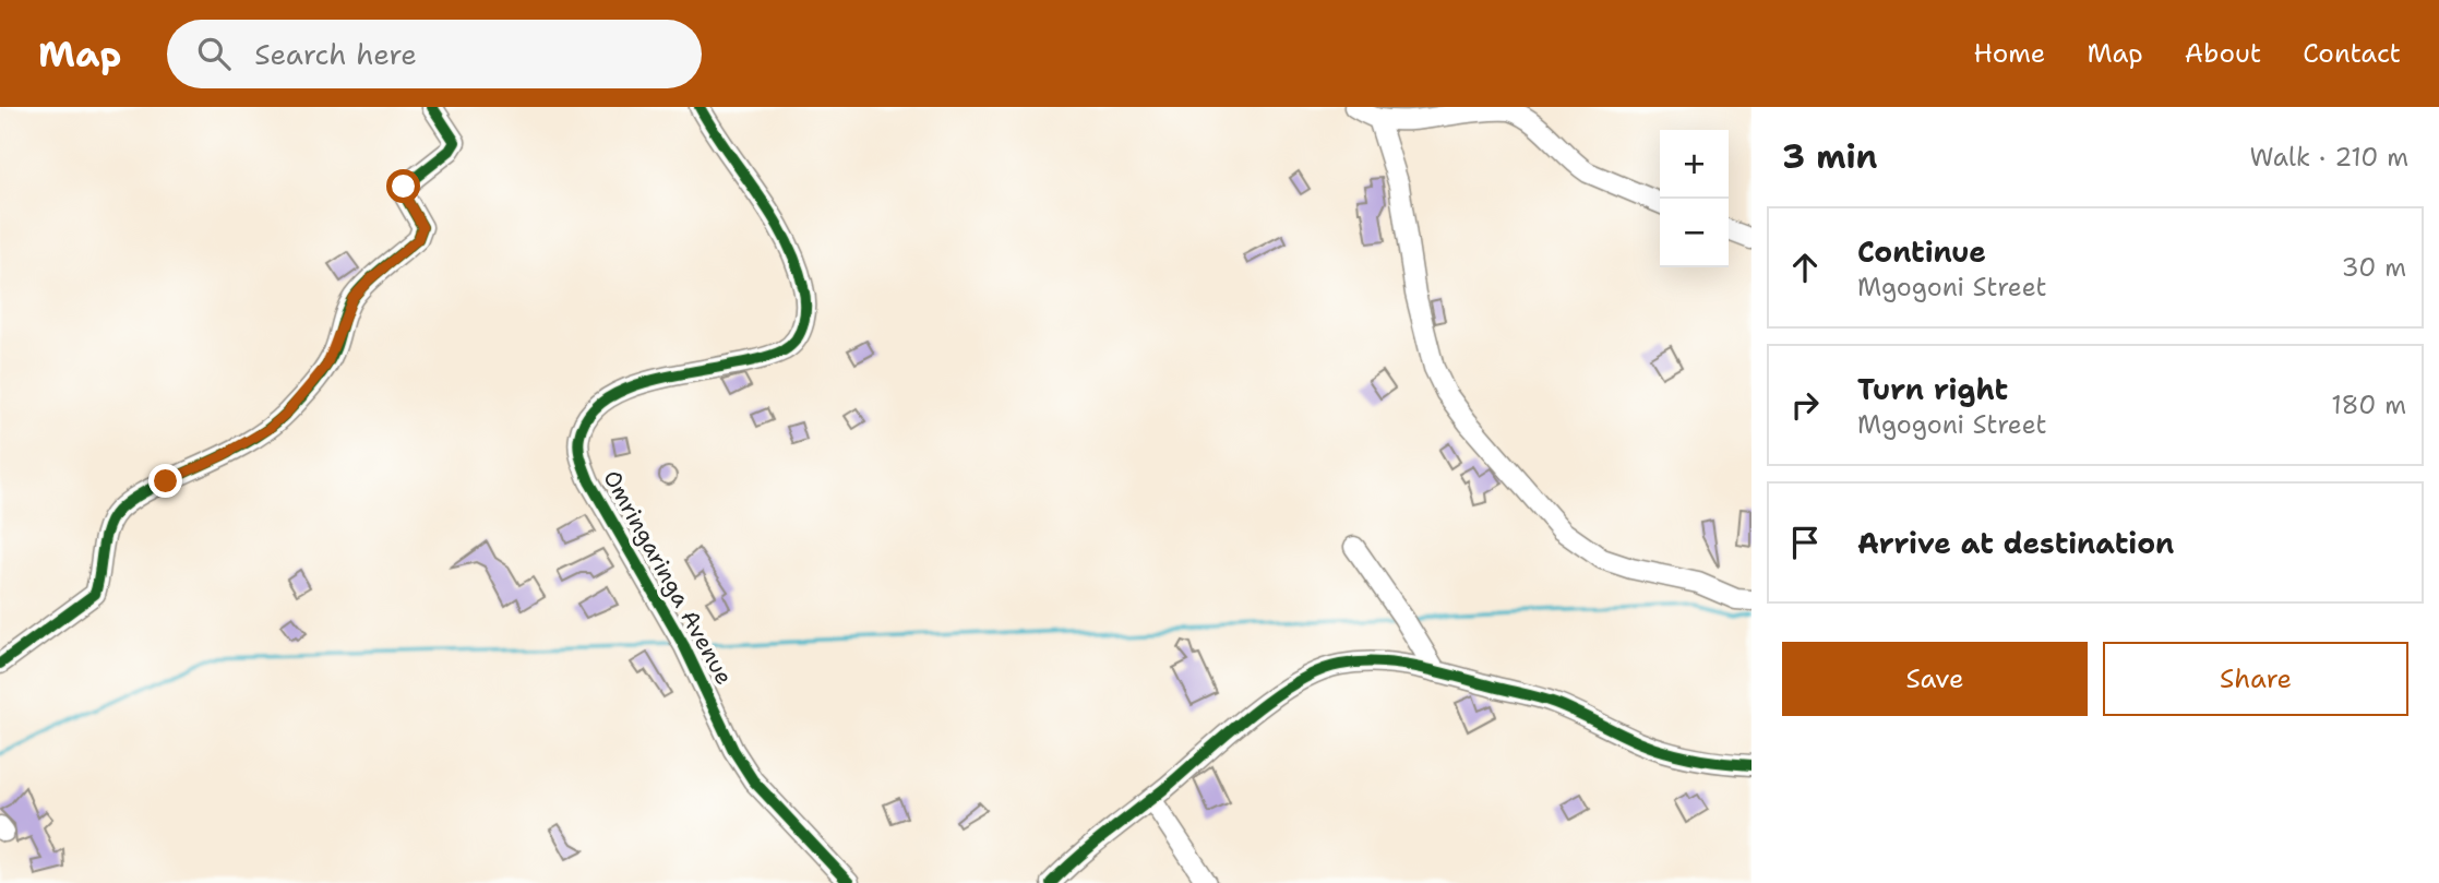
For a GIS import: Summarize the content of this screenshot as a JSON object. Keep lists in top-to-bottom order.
{
  "streets": {
    "street": ["Omringaringa Avenue"]
  },
  "page": {
    "header": "Map",
    "search": "Search here",
    "nav": [
      "Home",
      "Map",
      "About",
      "Contact"
    ],
    "heading": ["3 min", "Walk · 210 m"],
    "map_buttons": ["+", "−"],
    "list": [
      ["Continue", "Mgogoni Street", "30 m"],
      ["Turn right", "Mgogoni Street", "180 m"],
      "Arrive at destination"
    ],
    "buttons": ["Save", "Share"]
  }
}
